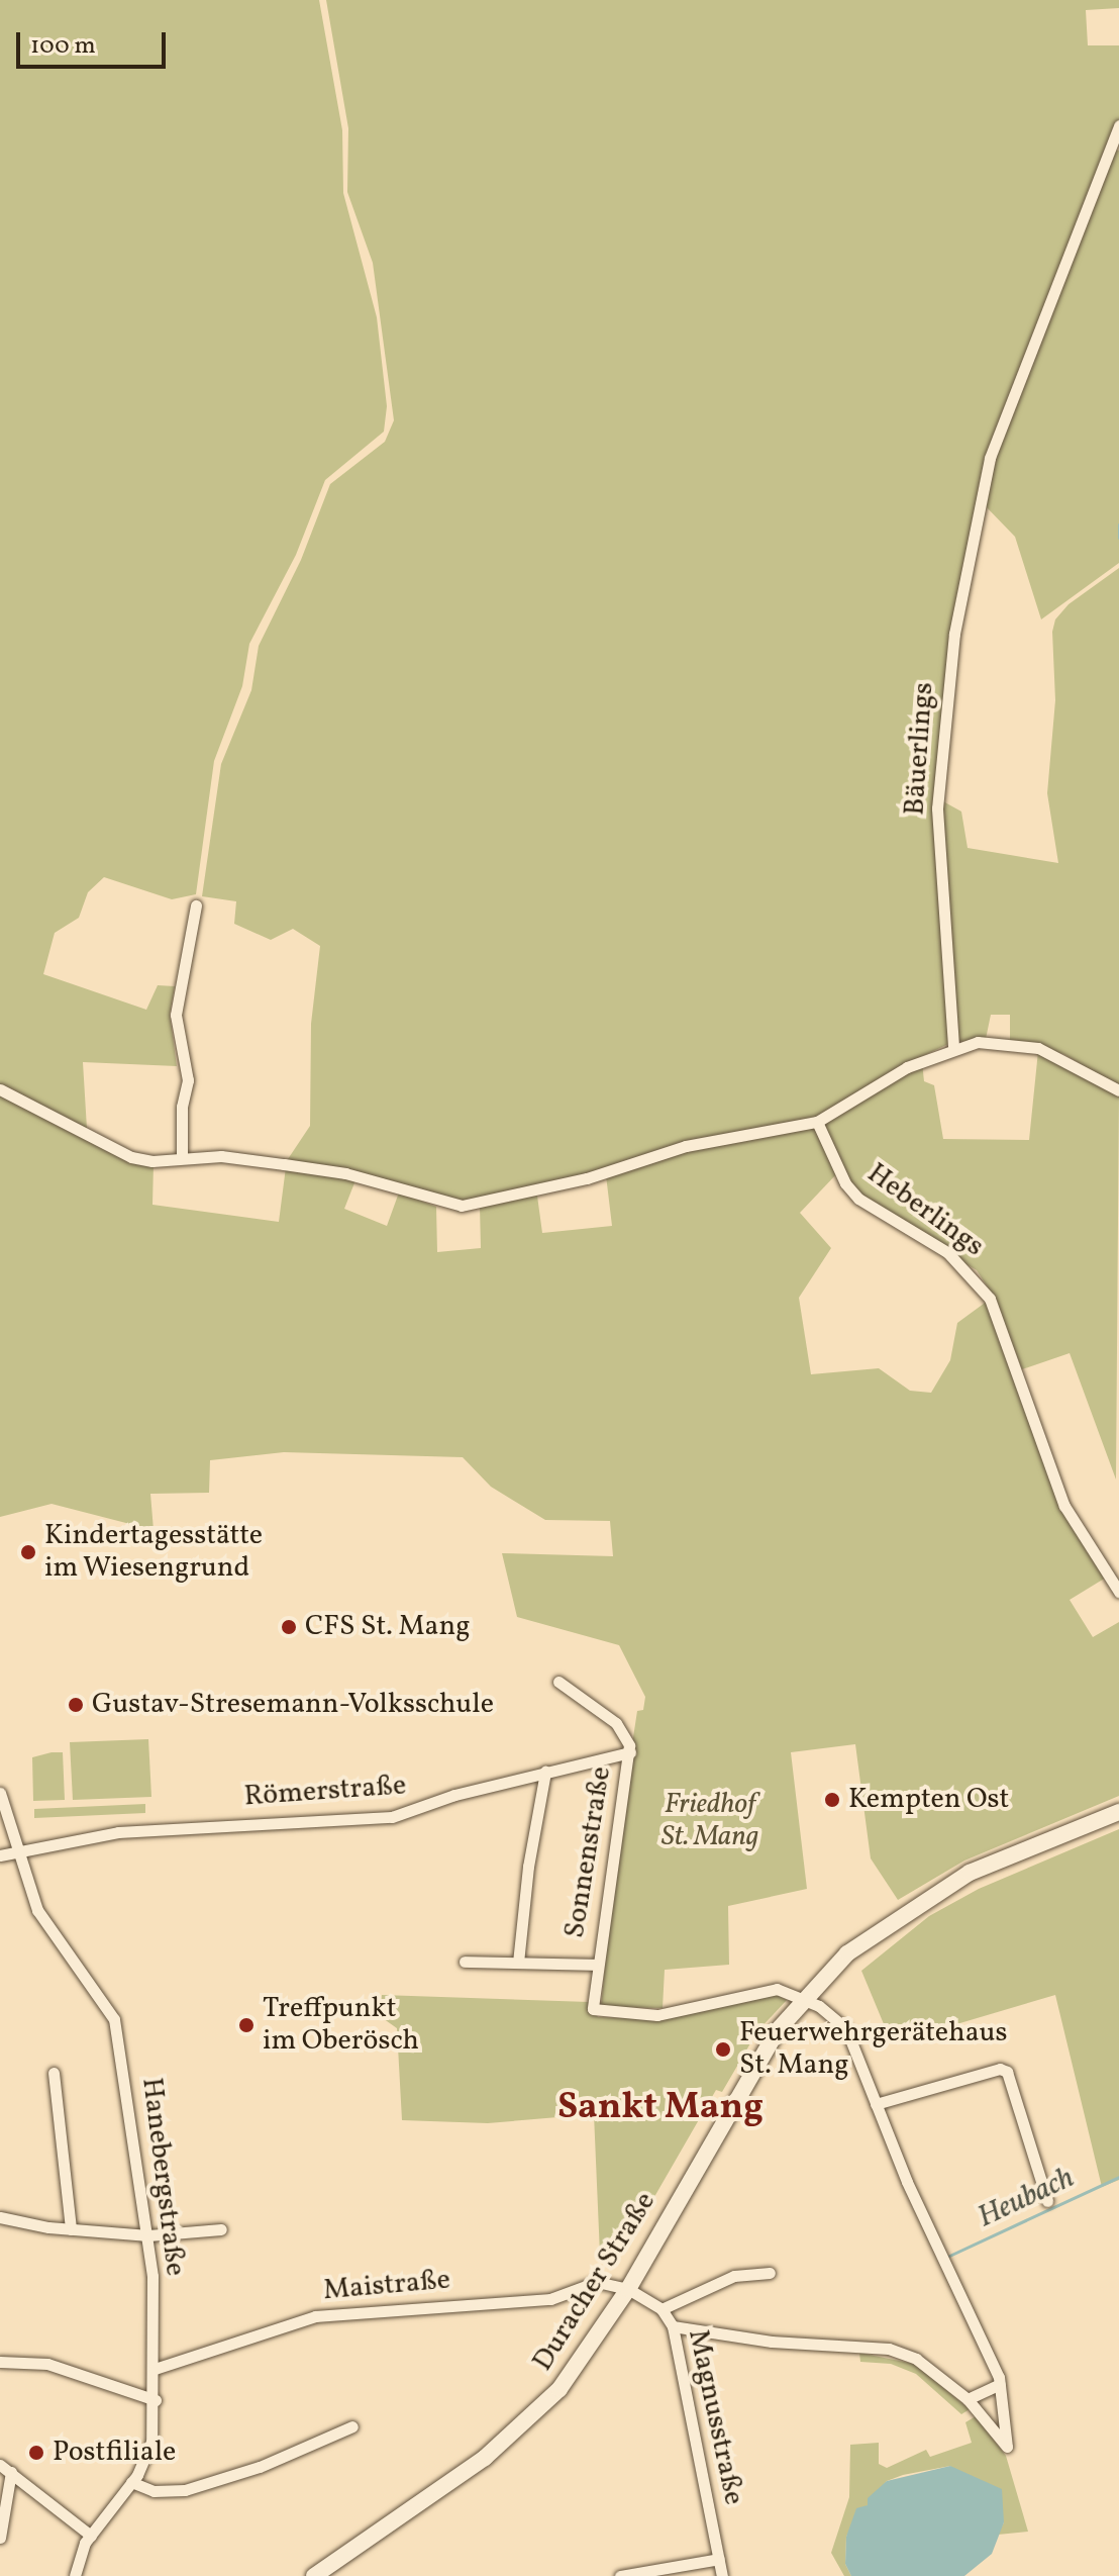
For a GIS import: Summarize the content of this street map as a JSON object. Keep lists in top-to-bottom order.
{
  "streets": {
    "main road": ["Duracher Straße"],
    "street": [
      "Bäuerlings",
      "Heberlings",
      "Römerstraße",
      "Sonnenstraße",
      "Hanebergstraße",
      "Maistraße",
      "Magnusstraße"
    ]
  },
  "crossings": [
    ["Römerstraße", "Sonnenstraße"],
    ["Römerstraße", "Hanebergstraße"],
    ["Sonnenstraße", "Duracher Straße"],
    ["Hanebergstraße", "Maistraße"],
    ["Duracher Straße", "Maistraße"],
    ["Duracher Straße", "Magnusstraße"],
    ["Maistraße", "Magnusstraße"]
  ],
  "districts": ["Sankt Mang"],
  "water": ["Heubach"],
  "parks": ["Friedhof St. Mang"],
  "places": [
    "Kindertagesstätte im Wiesengrund",
    "CFS St. Mang",
    "Gustav-Stresemann-Volksschule",
    "Kempten Ost",
    "Treffpunkt im Oberösch",
    "Feuerwehrgerätehaus St. Mang",
    "Postfiliale"
  ],
  "scale_bar": "100 m"
}
